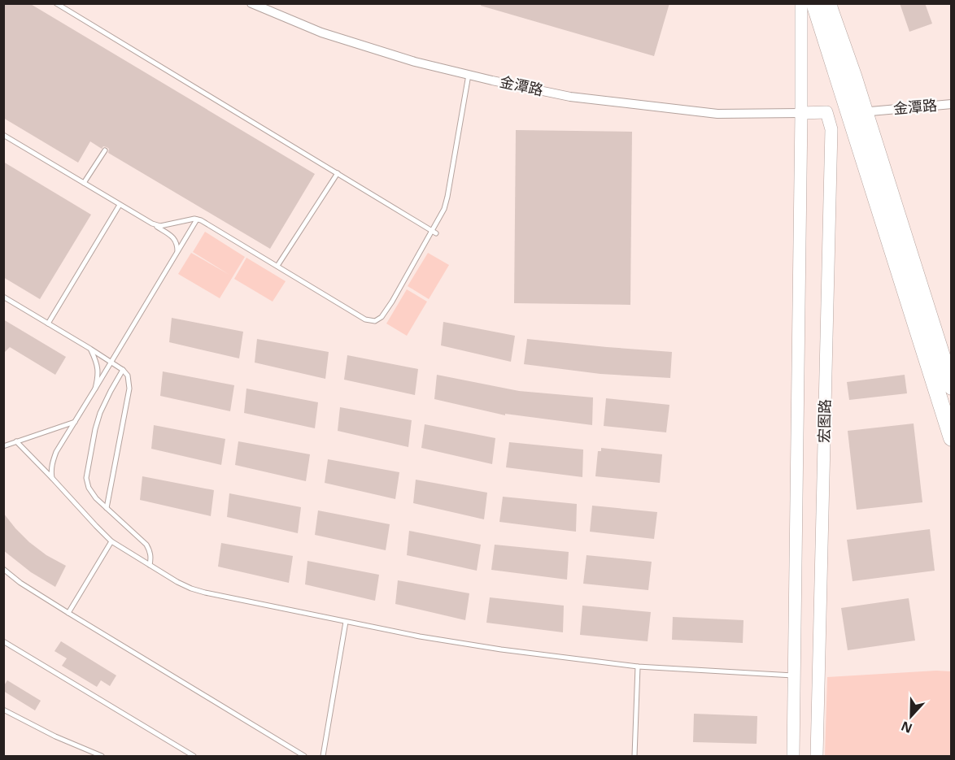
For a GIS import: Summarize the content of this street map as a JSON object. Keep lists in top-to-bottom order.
{
  "streets": {
    "main road": ["宏图路"],
    "street": ["金潭路"]
  },
  "crossings": [
    ["金潭路", "宏图路"]
  ],
  "north": "bottom"
}
